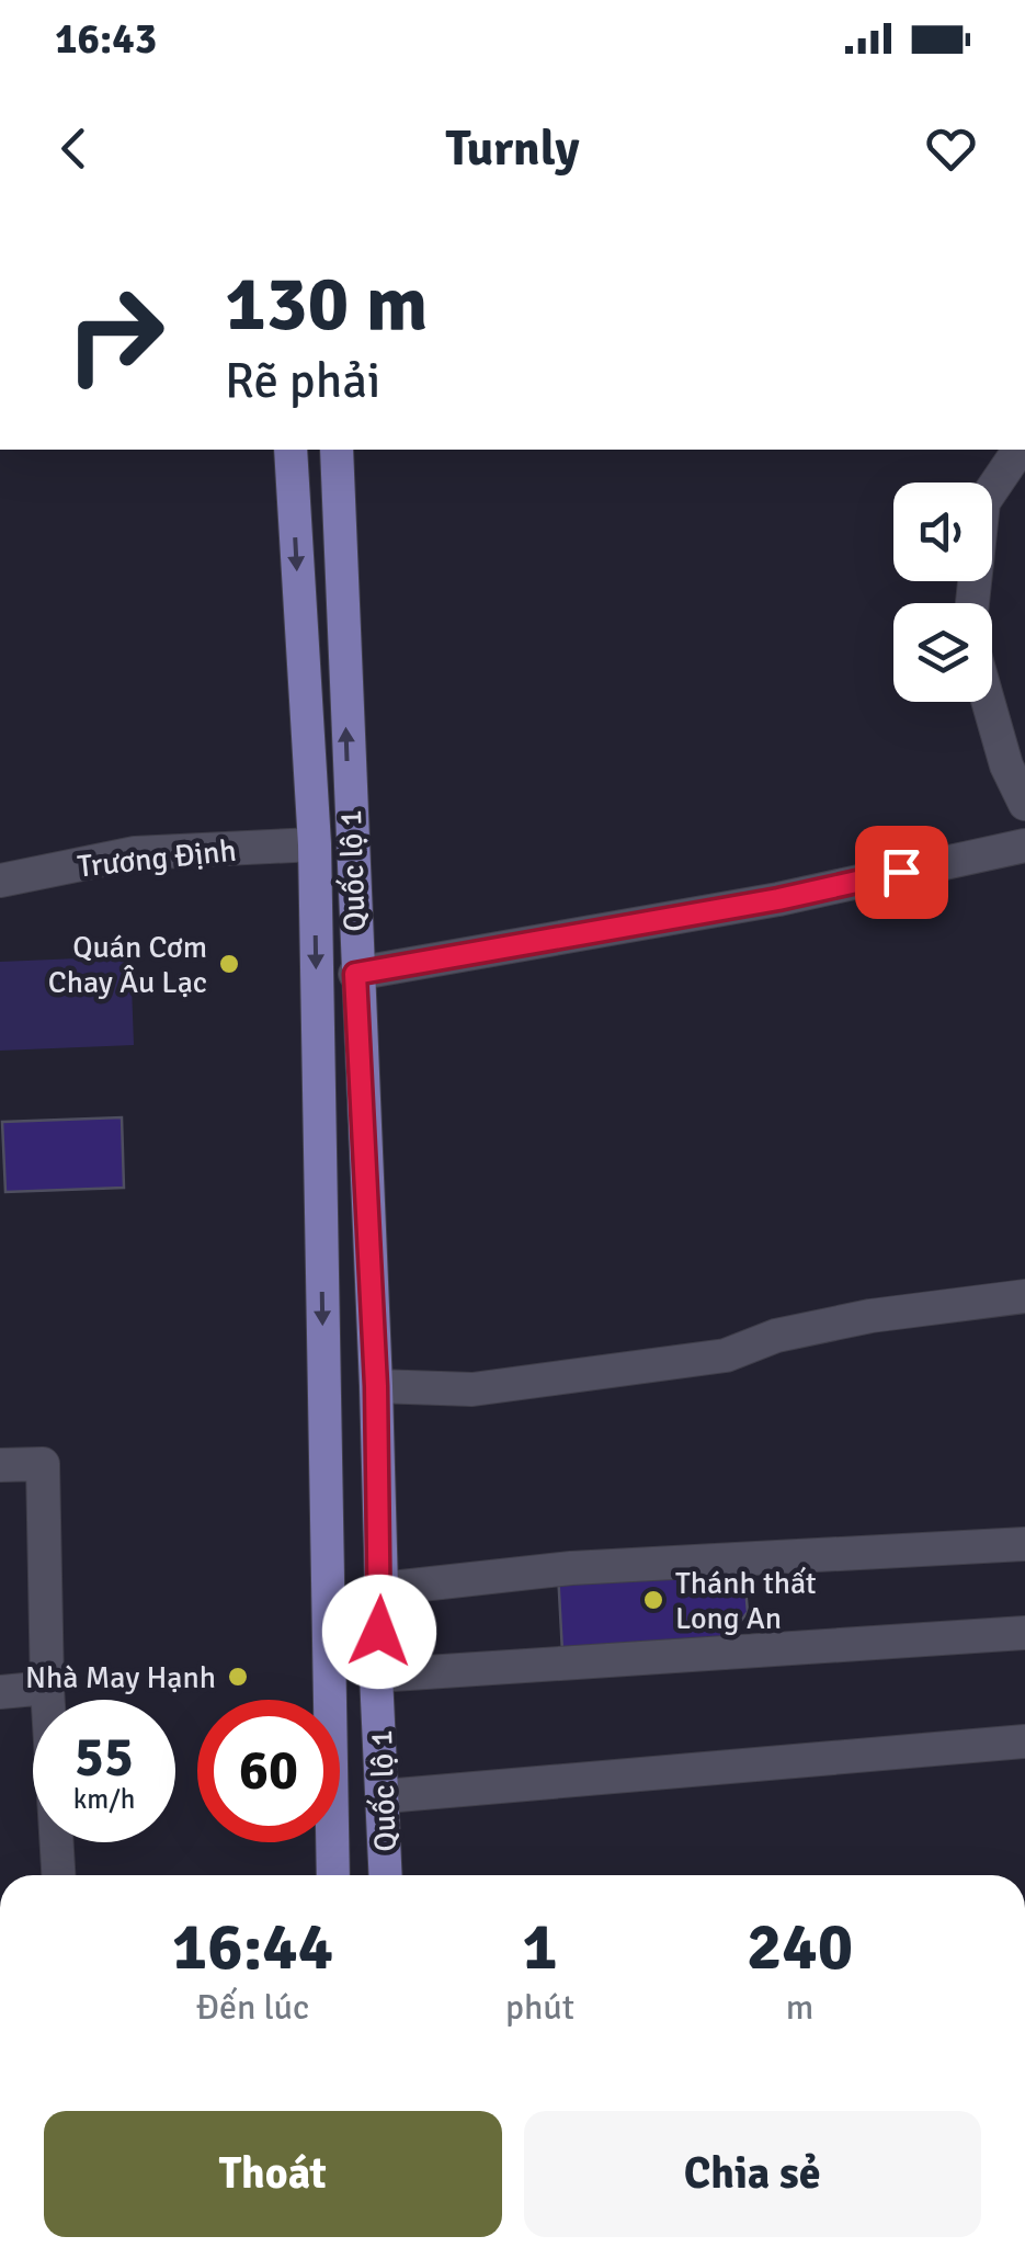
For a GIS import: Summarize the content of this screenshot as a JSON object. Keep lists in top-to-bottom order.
{
  "streets": {
    "main road": ["Quốc lộ 1"],
    "street": ["Trương Định"]
  },
  "crossings": [
    ["Trương Định", "Quốc lộ 1"]
  ],
  "places": ["Quán Cơm Chay Âu Lạc", "Thánh thất Long An", "Nhà May Hạnh"],
  "page": {
    "status": "16:43",
    "header": "Turnly",
    "turn": ["130 m", "Rẽ phải"],
    "speed": "55 km/h",
    "limit": "60",
    "eta": [
      "16:44",
      "Đến lúc",
      "1",
      "phút",
      "240",
      "m"
    ],
    "buttons": ["Thoát", "Chia sẻ"]
  }
}
